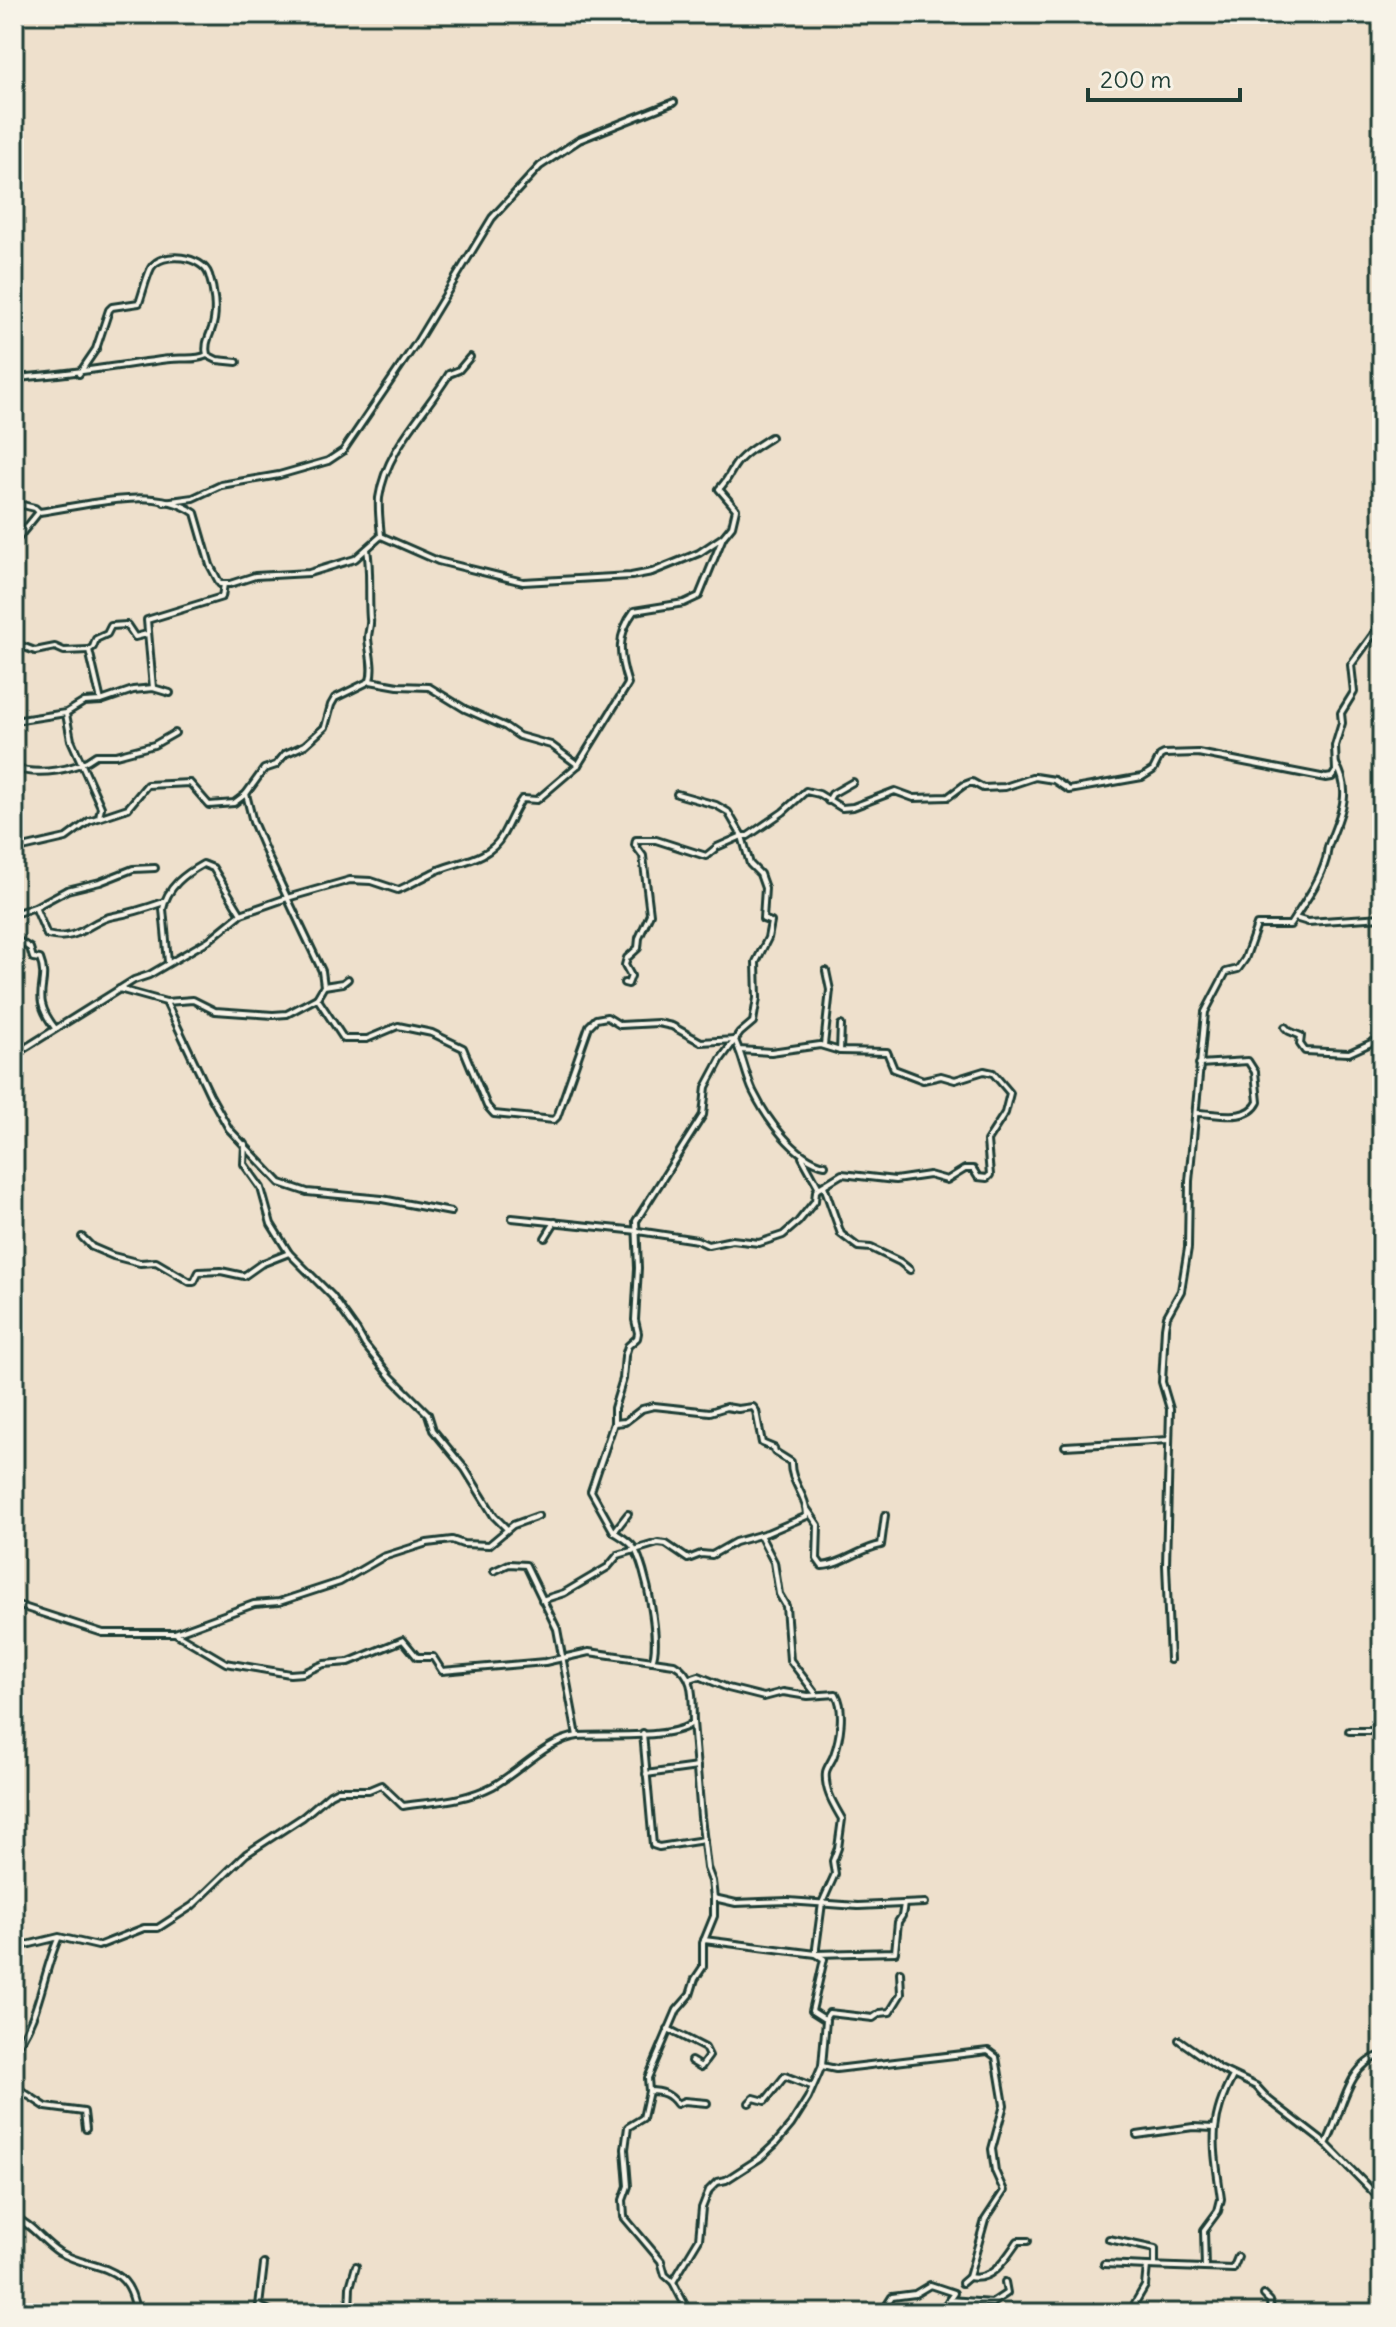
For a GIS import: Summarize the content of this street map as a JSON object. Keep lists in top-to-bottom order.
{
  "scale_bar": "200 m"
}
